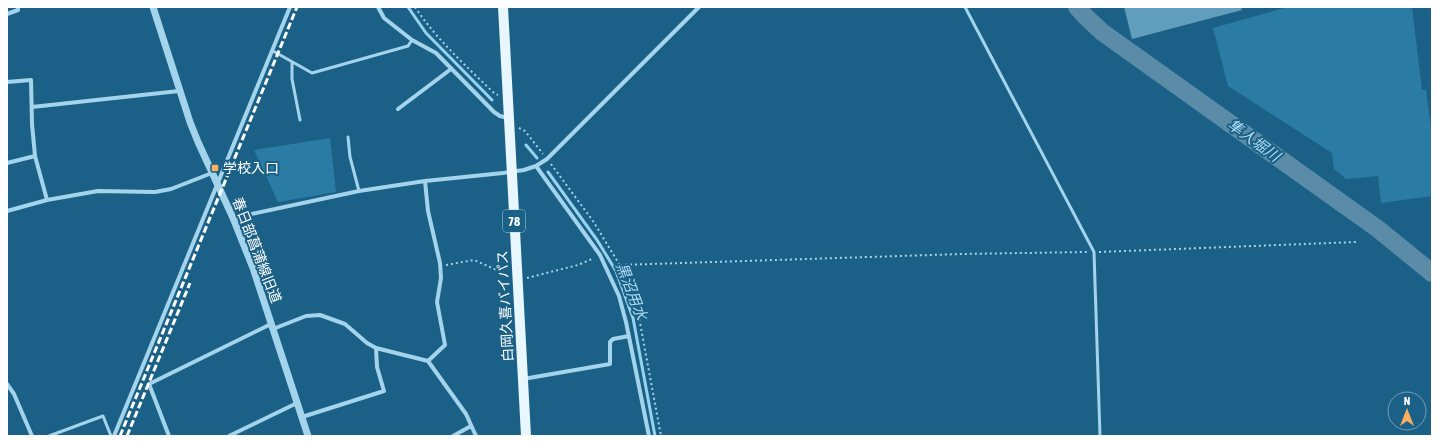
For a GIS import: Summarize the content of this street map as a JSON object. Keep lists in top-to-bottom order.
{
  "streets": {
    "main road": ["78", "白岡久喜バイパス"],
    "street": ["春日部菖蒲線旧道"]
  },
  "water": ["隼人堀川", "黒沼用水"],
  "places": {
    "transit": ["学校入口"]
  },
  "north": "top"
}
